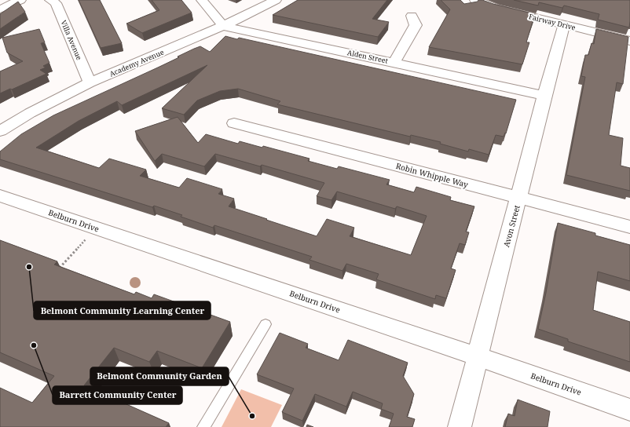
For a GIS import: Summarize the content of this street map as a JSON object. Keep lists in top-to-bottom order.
{
  "streets": {
    "street": [
      "Fairway Drive",
      "Villa Avenue",
      "Alden Street",
      "Academy Avenue",
      "Robin Whipple Way",
      "Belburn Drive",
      "Avon Street"
    ]
  },
  "crossings": [
    ["Fairway Drive", "Avon Street"],
    ["Villa Avenue", "Academy Avenue"],
    ["Alden Street", "Academy Avenue"],
    ["Alden Street", "Avon Street"],
    ["Robin Whipple Way", "Avon Street"],
    ["Belburn Drive", "Avon Street"]
  ],
  "places": ["Belmont Community Learning Center", "Barrett Community Center", "Belmont Community Garden"]
}
